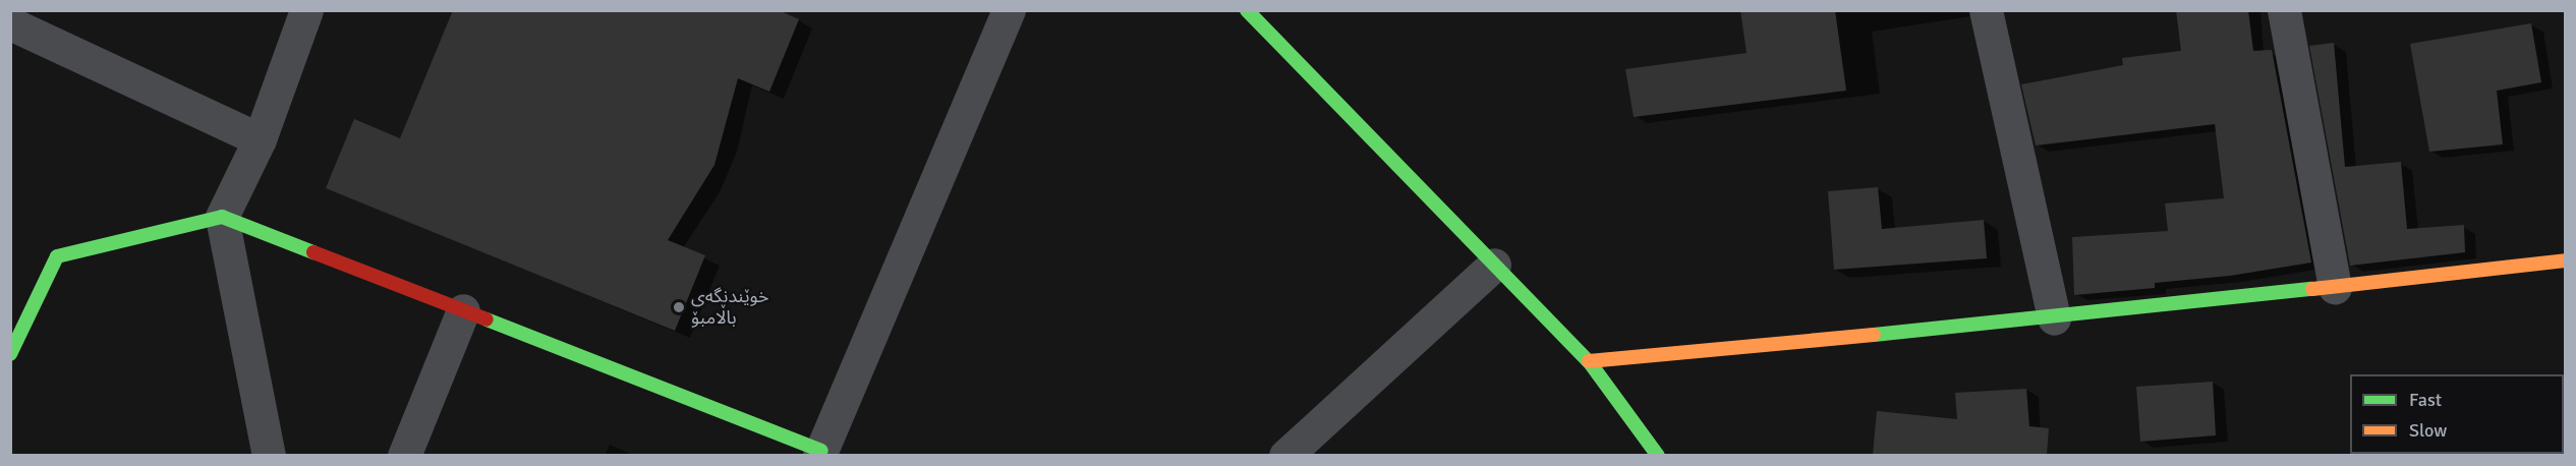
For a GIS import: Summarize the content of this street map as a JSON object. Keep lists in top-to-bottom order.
{
  "places": ["خوێندنگەی باڵامبۆ"],
  "legend": ["Fast", "Slow"]
}
